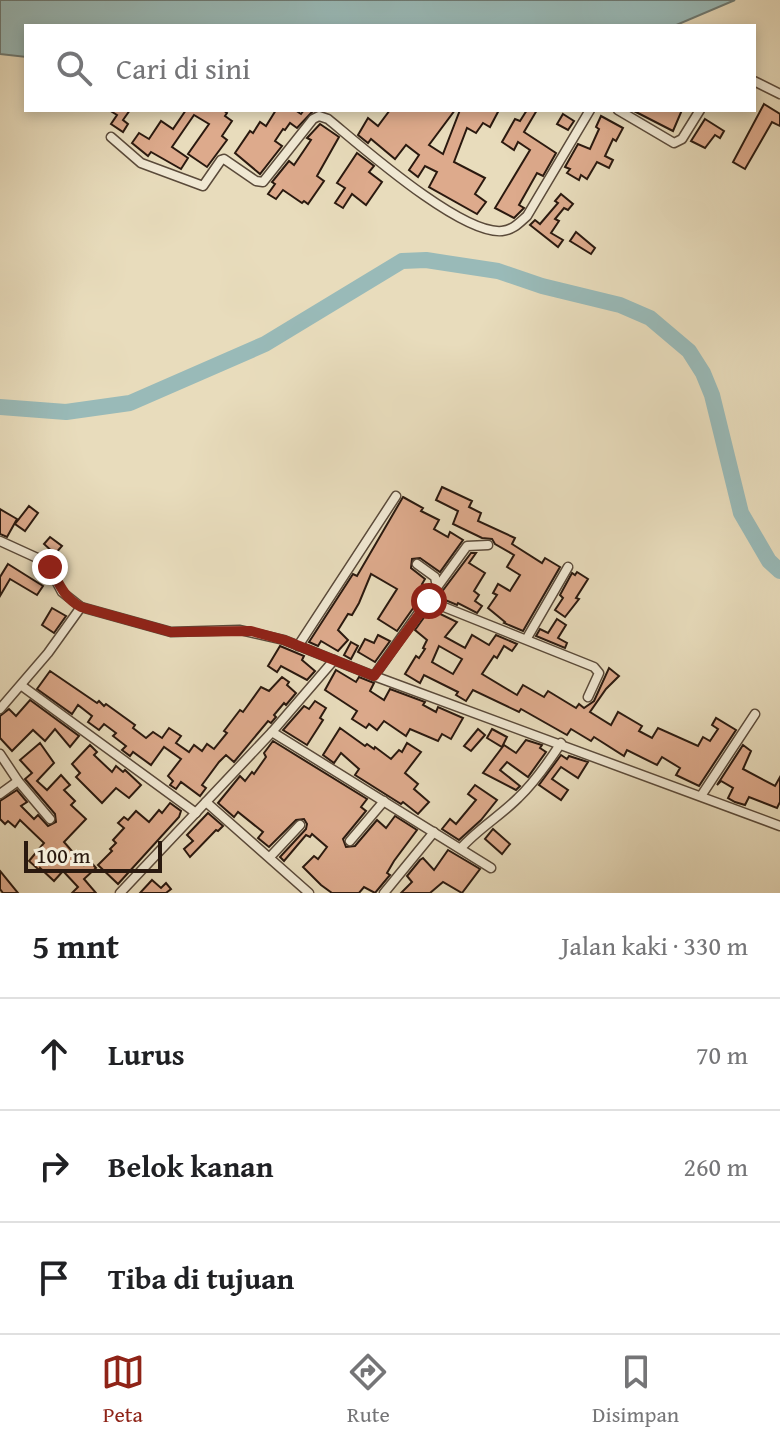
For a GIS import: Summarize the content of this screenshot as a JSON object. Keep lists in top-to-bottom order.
{
  "scale_bar": "100 m",
  "page": {
    "search": "Cari di sini",
    "scale": "100 m",
    "heading": ["5 mnt", "Jalan kaki · 330 m"],
    "list": [
      ["Lurus", "70 m"],
      ["Belok kanan", "260 m"],
      "Tiba di tujuan"
    ],
    "nav": ["Peta", "Rute", "Disimpan"]
  }
}
